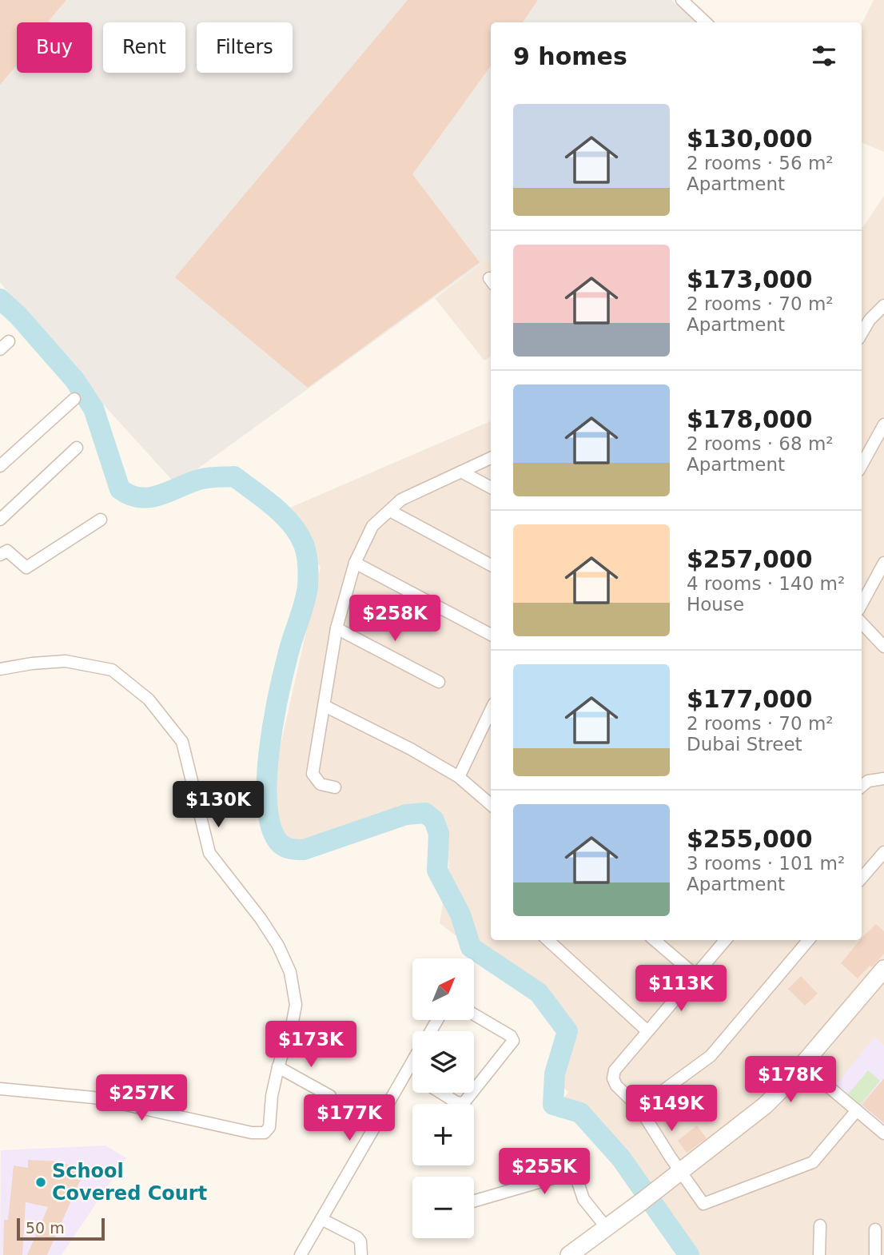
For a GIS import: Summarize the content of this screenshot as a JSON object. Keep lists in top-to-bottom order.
{
  "places": ["School Covered Court"],
  "scale_bar": "50 m",
  "north": "top right",
  "page": {
    "chip": ["Buy", "Rent", "Filters"],
    "heading": "9 homes",
    "list": [
      {
        "name": "$130,000",
        "note": "2 rooms · 56 m² · Apartment"
      },
      {
        "name": "$173,000",
        "note": "2 rooms · 70 m² · Apartment"
      },
      {
        "name": "$178,000",
        "note": "2 rooms · 68 m² · Apartment"
      },
      {
        "name": "$257,000",
        "note": "4 rooms · 140 m² · House"
      },
      {
        "name": "$177,000",
        "note": "2 rooms · 70 m² · Dubai Street"
      },
      {
        "name": "$255,000",
        "note": "3 rooms · 101 m² · Apartment"
      }
    ],
    "price": [
      "$258K",
      "$130K",
      "$113K",
      "$173K",
      "$178K",
      "$257K",
      "$149K",
      "$177K",
      "$255K"
    ],
    "map_buttons": ["+", "−"],
    "scale": "50 m"
  }
}
